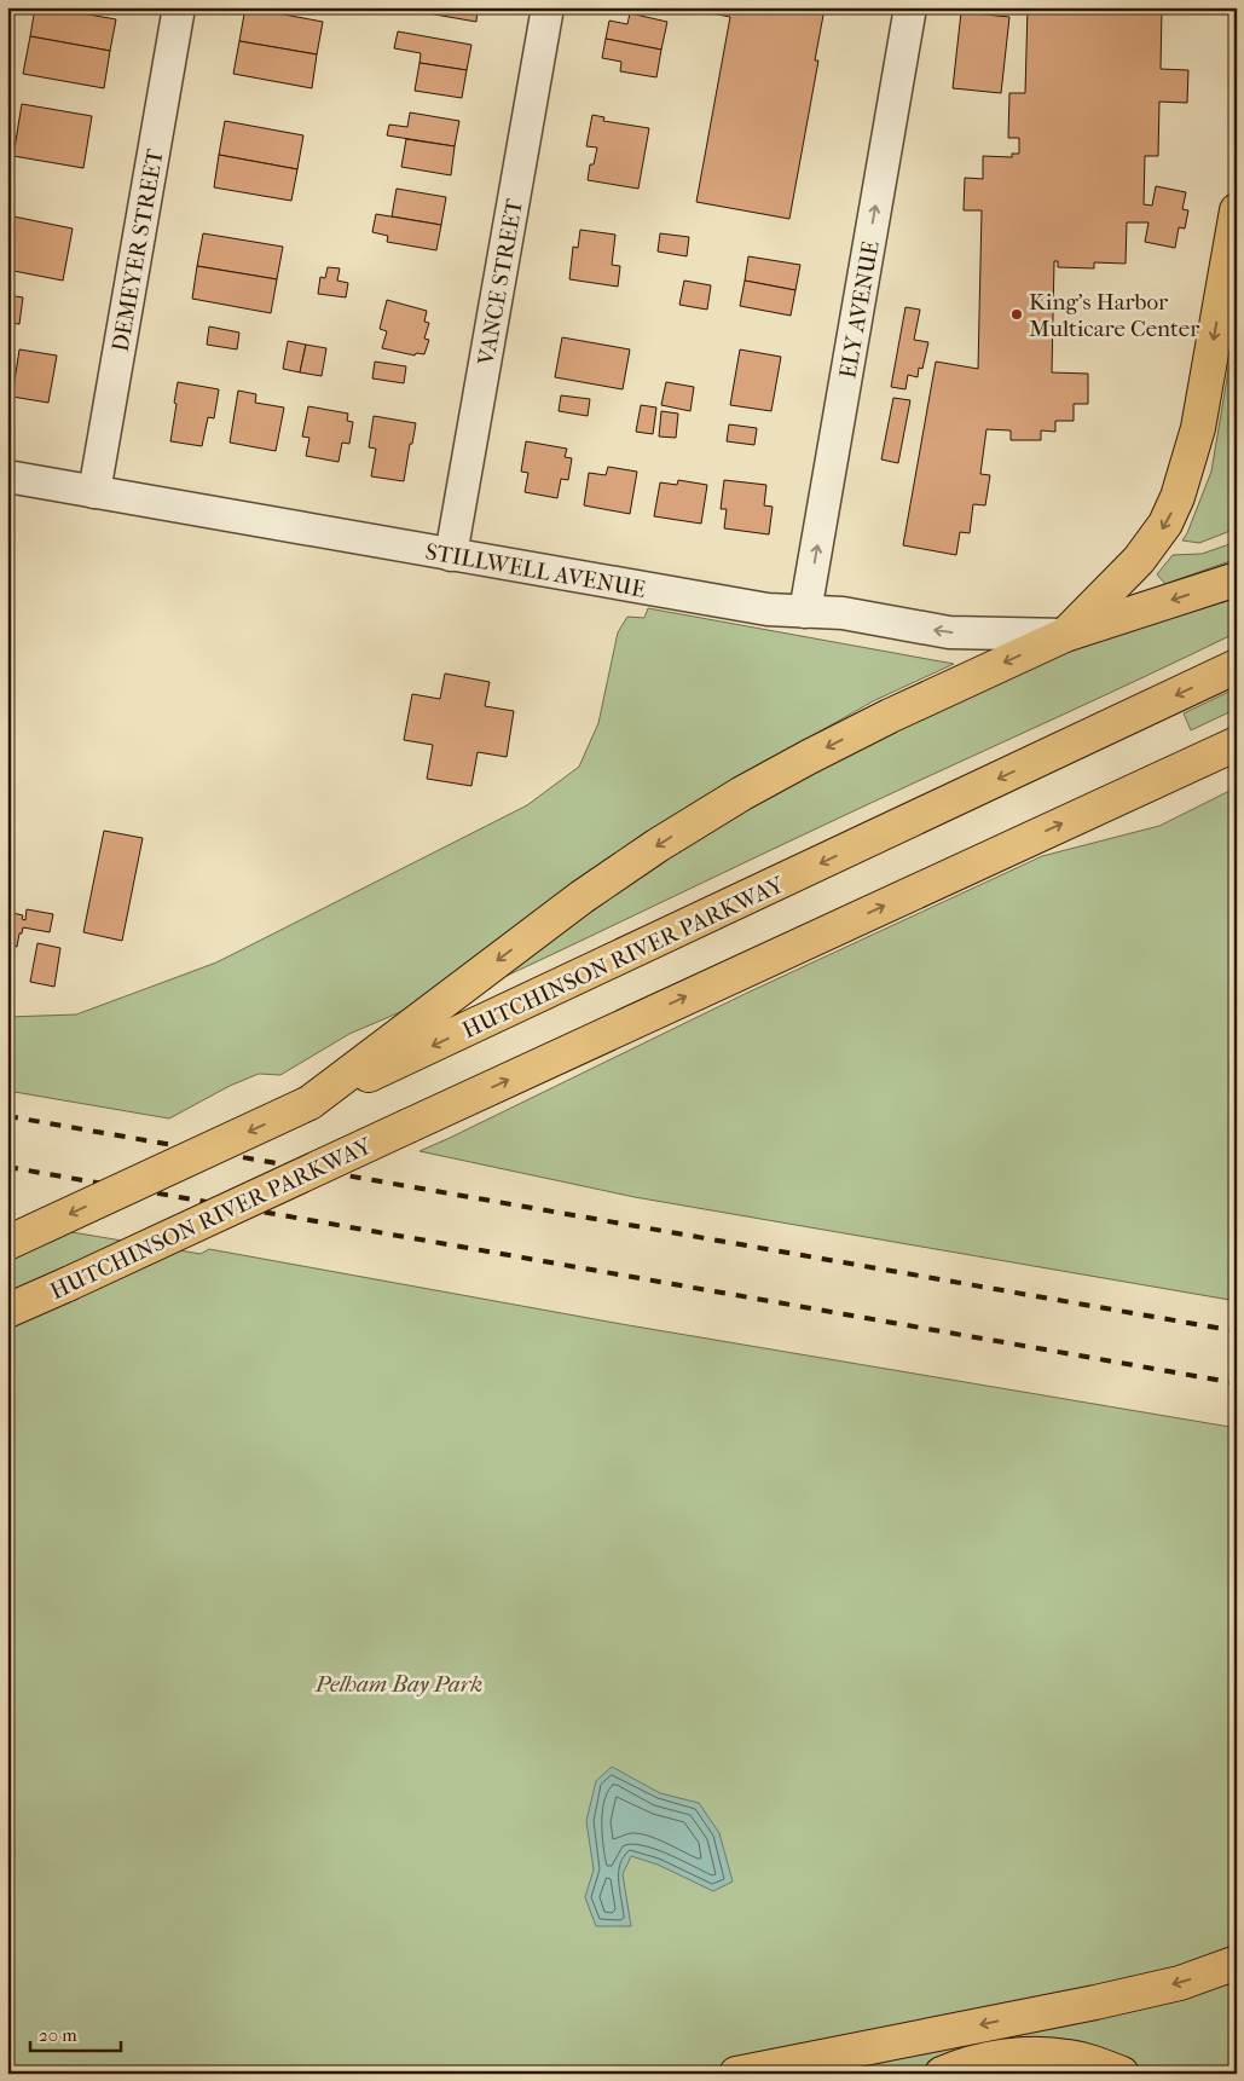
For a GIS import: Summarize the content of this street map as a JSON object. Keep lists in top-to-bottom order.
{
  "streets": {
    "main road": ["HUTCHINSON RIVER PARKWAY"],
    "street": [
      "DEMEYER STREET",
      "VANCE STREET",
      "ELY AVENUE",
      "STILLWELL AVENUE"
    ]
  },
  "crossings": [
    ["DEMEYER STREET", "STILLWELL AVENUE"],
    ["VANCE STREET", "STILLWELL AVENUE"],
    ["ELY AVENUE", "STILLWELL AVENUE"]
  ],
  "one_way": ["ELY AVENUE"],
  "parks": ["Pelham Bay Park"],
  "places": ["King’s Harbor Multicare Center"],
  "scale_bar": "20 m"
}
